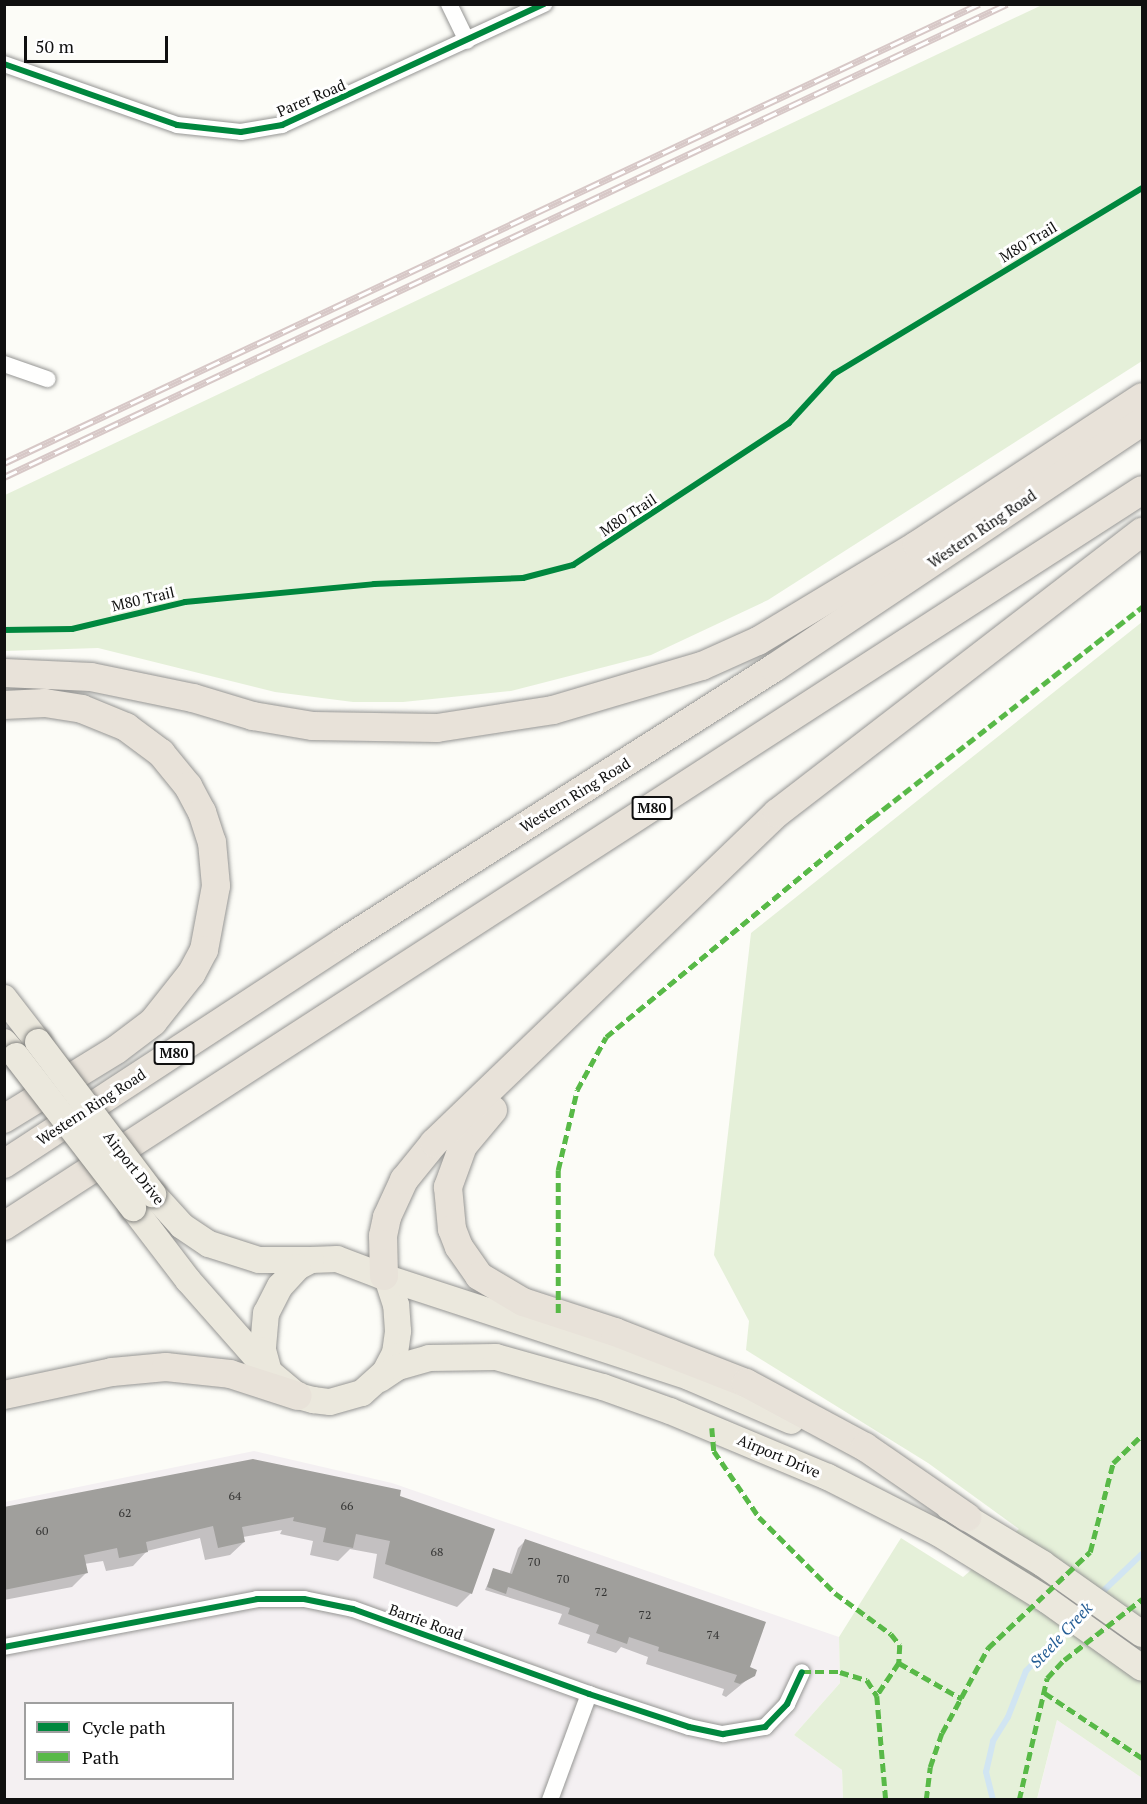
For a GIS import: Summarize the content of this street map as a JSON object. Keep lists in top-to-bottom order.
{
  "streets": {
    "highway": ["Western Ring Road", "M80"],
    "main road": ["Airport Drive"],
    "street": ["Parer Road", "Barrie Road"],
    "cycle path": ["M80 Trail"]
  },
  "water": ["Steele Creek"],
  "house_numbers": [
    "64",
    "66",
    "62",
    "60",
    "68",
    "70",
    "70",
    "72",
    "72",
    "74"
  ],
  "legend": ["Cycle path", "Path"],
  "scale_bar": "50 m"
}
